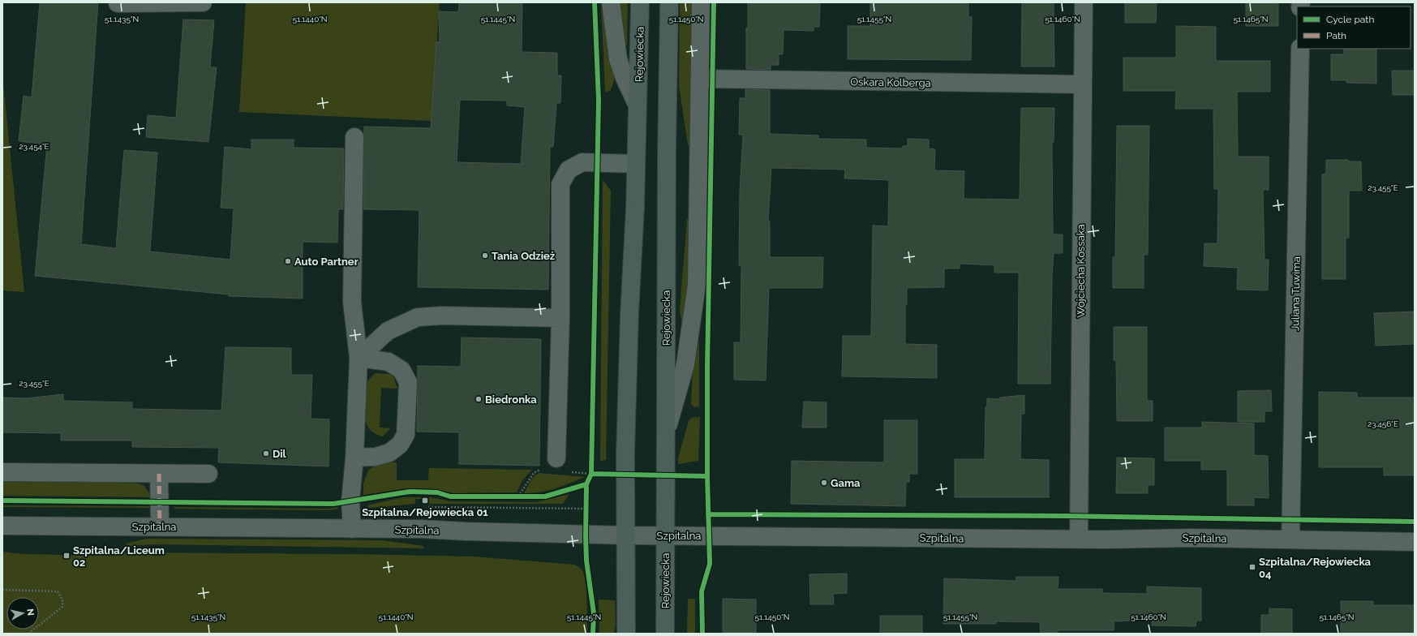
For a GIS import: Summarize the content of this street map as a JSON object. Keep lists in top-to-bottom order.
{
  "streets": {
    "highway": ["Rejowiecka"],
    "street": [
      "Oskara Kolberga",
      "Wojciecha Kossaka",
      "Juliana Tuwima",
      "Szpitalna"
    ]
  },
  "crossings": [
    ["Rejowiecka", "Szpitalna"],
    ["Oskara Kolberga", "Wojciecha Kossaka"],
    ["Wojciecha Kossaka", "Szpitalna"],
    ["Juliana Tuwima", "Szpitalna"]
  ],
  "places": {
    "other": [
      "Tania Odzież",
      "Auto Partner",
      "Biedronka",
      "Dil",
      "Gama"
    ],
    "transit": ["Szpitalna/Rejowiecka 01", "Szpitalna/Liceum 02", "Szpitalna/Rejowiecka 04"]
  },
  "legend": ["Cycle path", "Path"],
  "north": "right",
  "coordinates": [
    "51.1435°N",
    "51.1440°N",
    "51.1445°N",
    "51.1450°N",
    "51.1455°N",
    "51.1460°N",
    "51.1465°N",
    "23.454°E",
    "23.455°E",
    "23.456°E"
  ]
}
